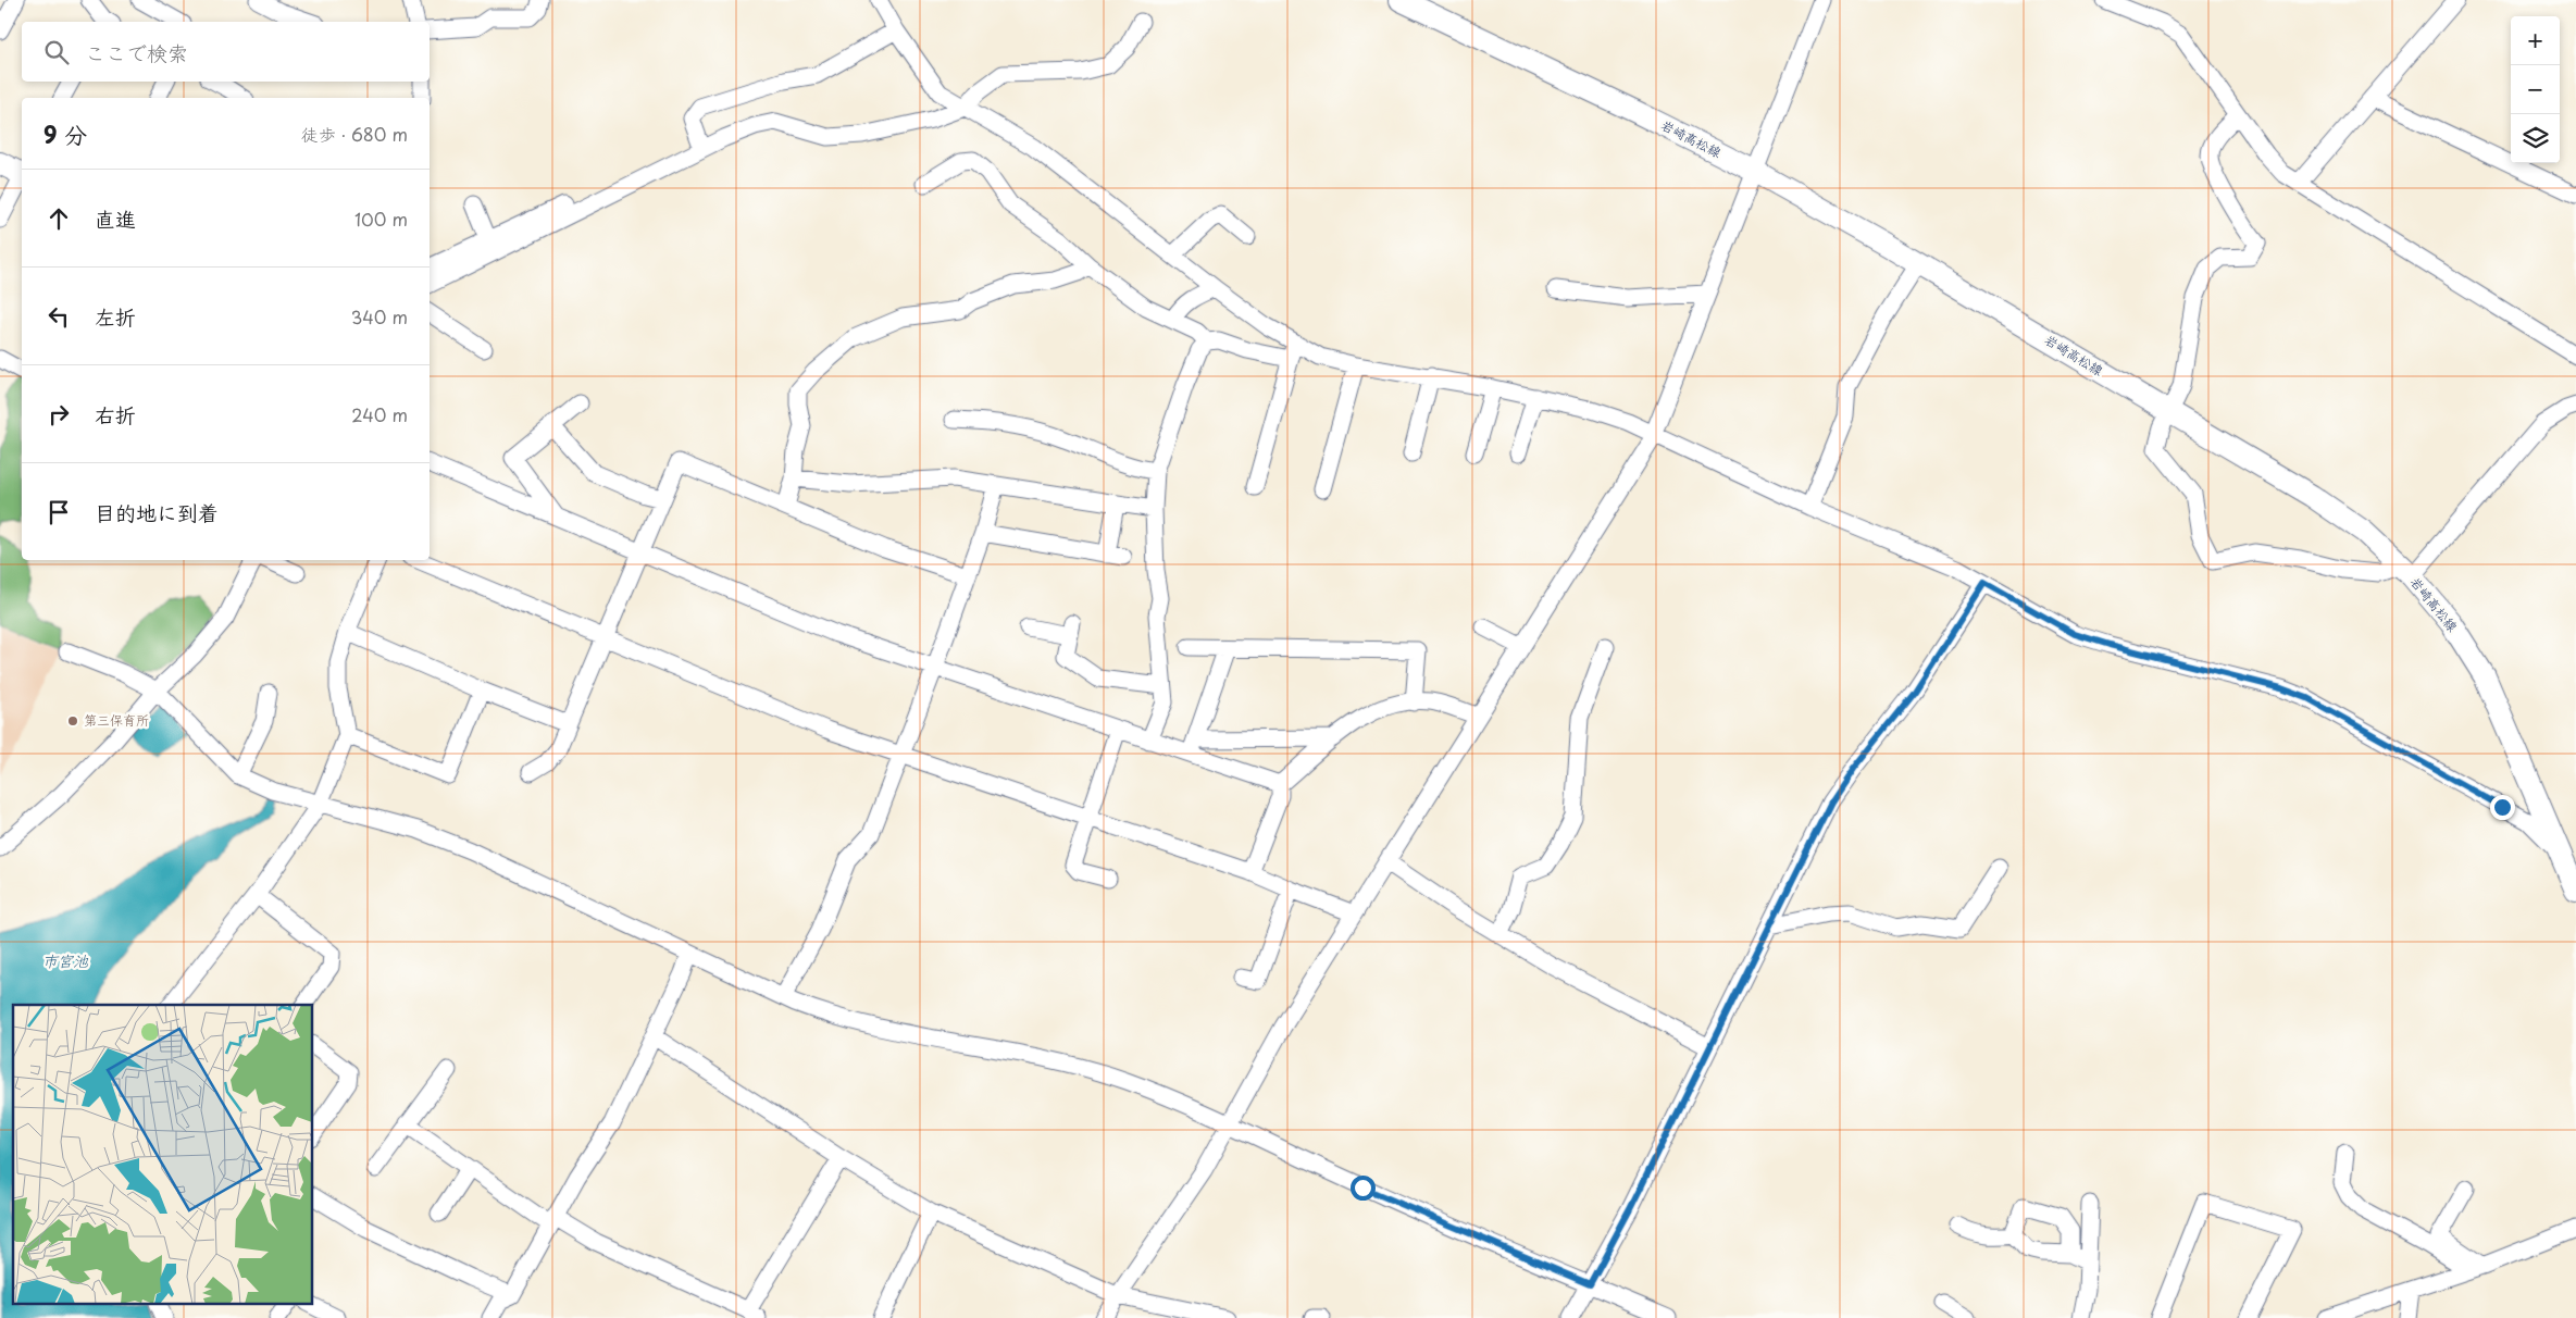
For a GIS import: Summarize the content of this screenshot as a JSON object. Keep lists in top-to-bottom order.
{
  "streets": {
    "main road": ["岩崎高松線"]
  },
  "water": ["市宮池"],
  "places": ["第三保育所"],
  "page": {
    "map_buttons": ["+", "−"],
    "search": "ここで検索",
    "heading": ["9 分", "徒歩 · 680 m"],
    "list": [
      ["直進", "100 m"],
      ["左折", "340 m"],
      ["右折", "240 m"],
      "目的地に到着"
    ]
  }
}
